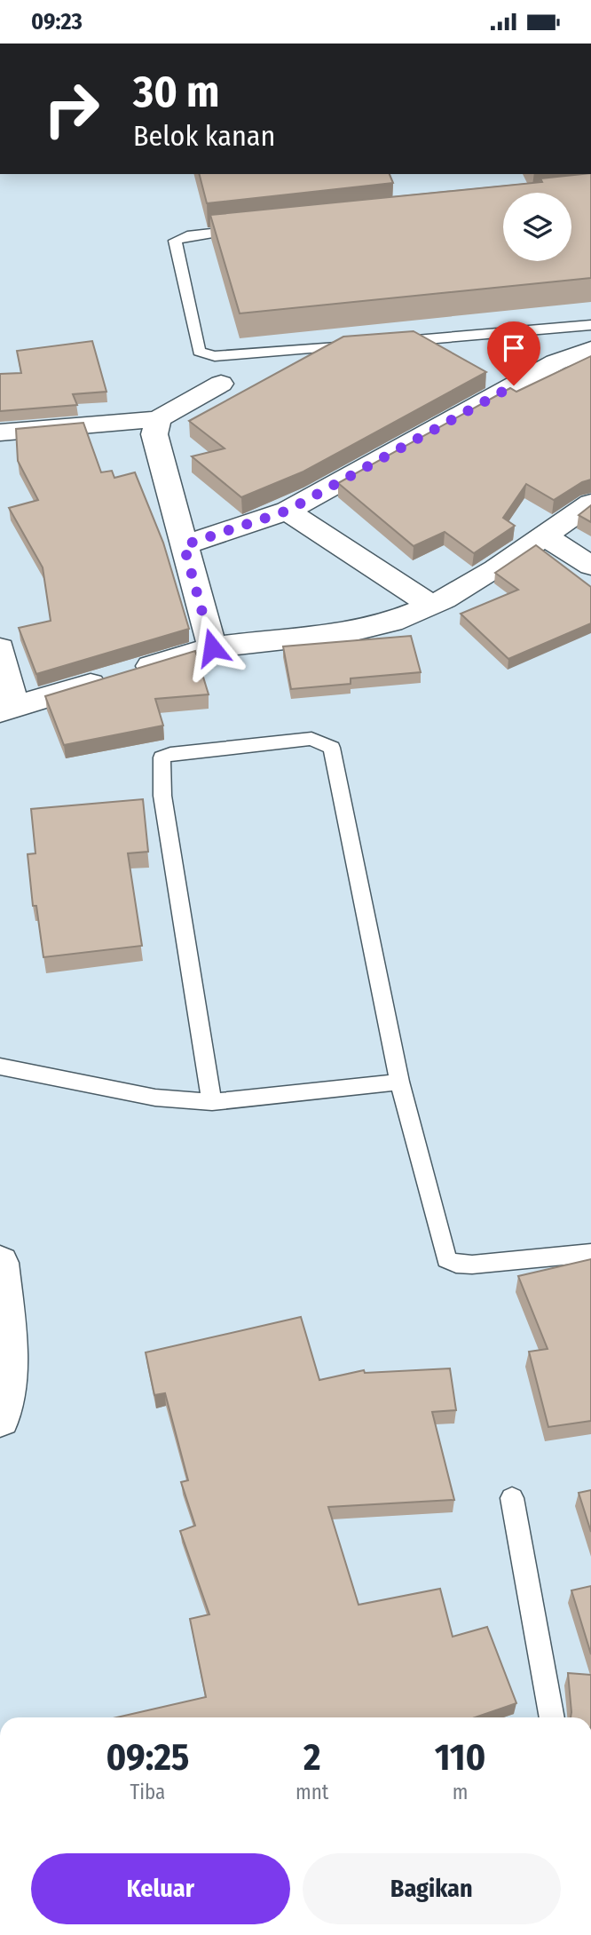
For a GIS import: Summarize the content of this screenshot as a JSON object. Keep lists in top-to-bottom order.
{
  "page": {
    "status": "09:23",
    "turn": ["30 m", "Belok kanan"],
    "eta": [
      "09:25",
      "Tiba",
      "2",
      "mnt",
      "110",
      "m"
    ],
    "buttons": ["Keluar", "Bagikan"]
  }
}
